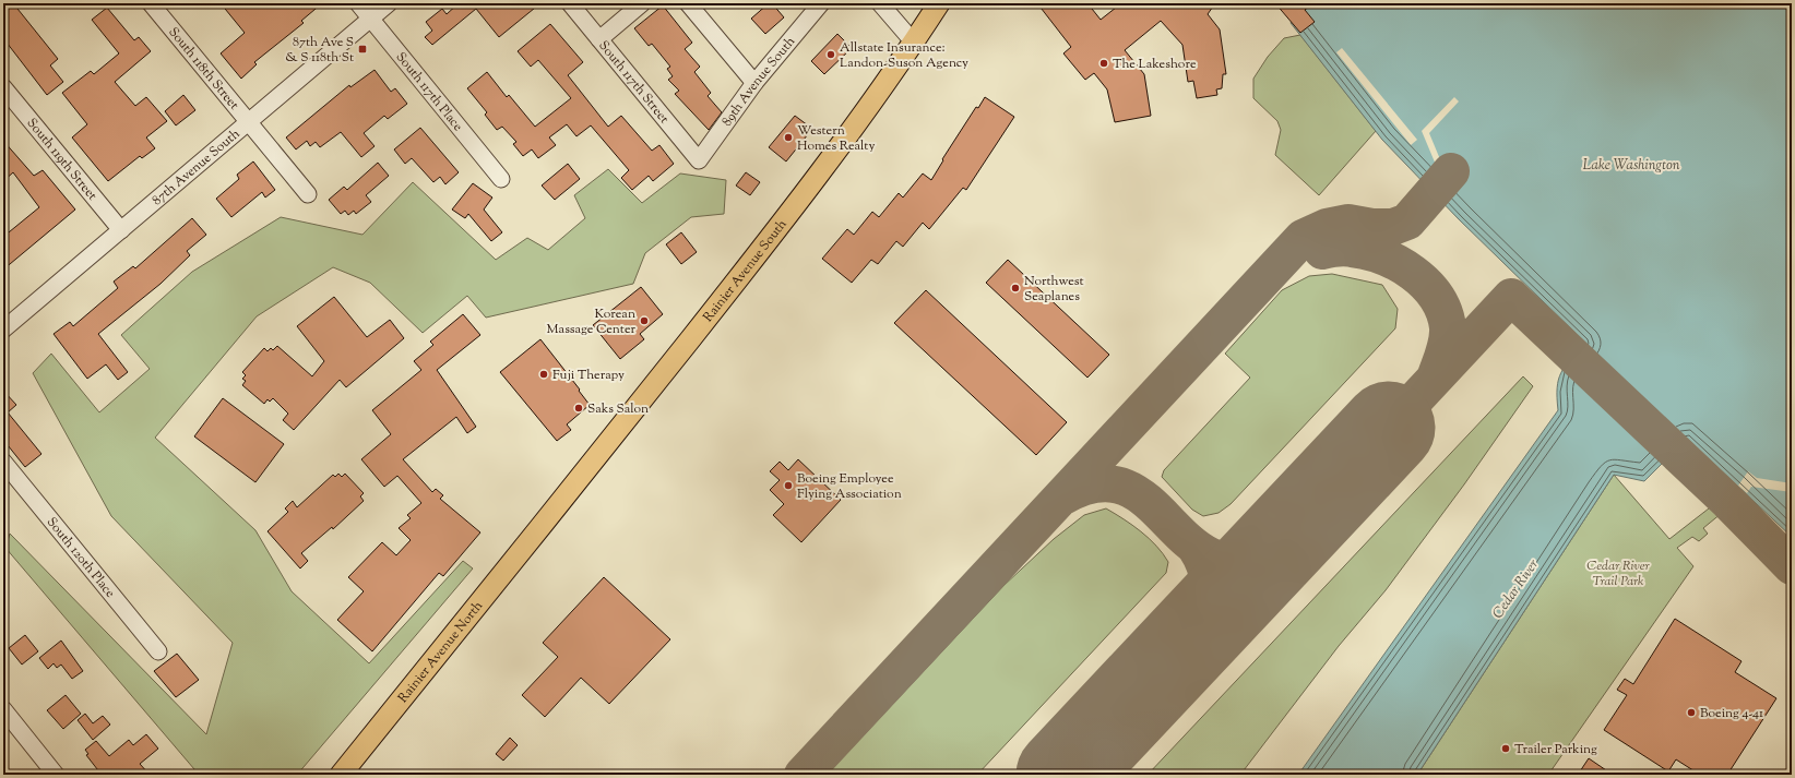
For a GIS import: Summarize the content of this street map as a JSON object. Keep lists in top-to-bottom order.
{
  "streets": {
    "main road": ["Rainier Avenue South", "Rainier Avenue North"],
    "street": [
      "South 118th Street",
      "89th Avenue South",
      "South 117th Street",
      "South 117th Place",
      "South 119th Street",
      "87th Avenue South",
      "South 120th Place"
    ]
  },
  "crossings": [
    ["South 118th Street", "87th Avenue South"],
    ["89th Avenue South", "South 117th Street"],
    ["South 117th Place", "87th Avenue South"],
    ["South 119th Street", "87th Avenue South"],
    ["Rainier Avenue South", "Rainier Avenue North"]
  ],
  "water": ["Lake Washington", "Cedar River"],
  "parks": ["Cedar River Trail Park"],
  "places": {
    "transit": ["87th Ave S & S 118th St"],
    "other": [
      "Allstate Insurance: Landon-Suson Agency",
      "The Lakeshore",
      "Western Homes Realty",
      "Northwest Seaplanes",
      "Korean Massage Center",
      "Fuji Therapy",
      "Saks Salon",
      "Boeing Employee Flying Association",
      "Boeing 4-41",
      "Trailer Parking"
    ]
  }
}
